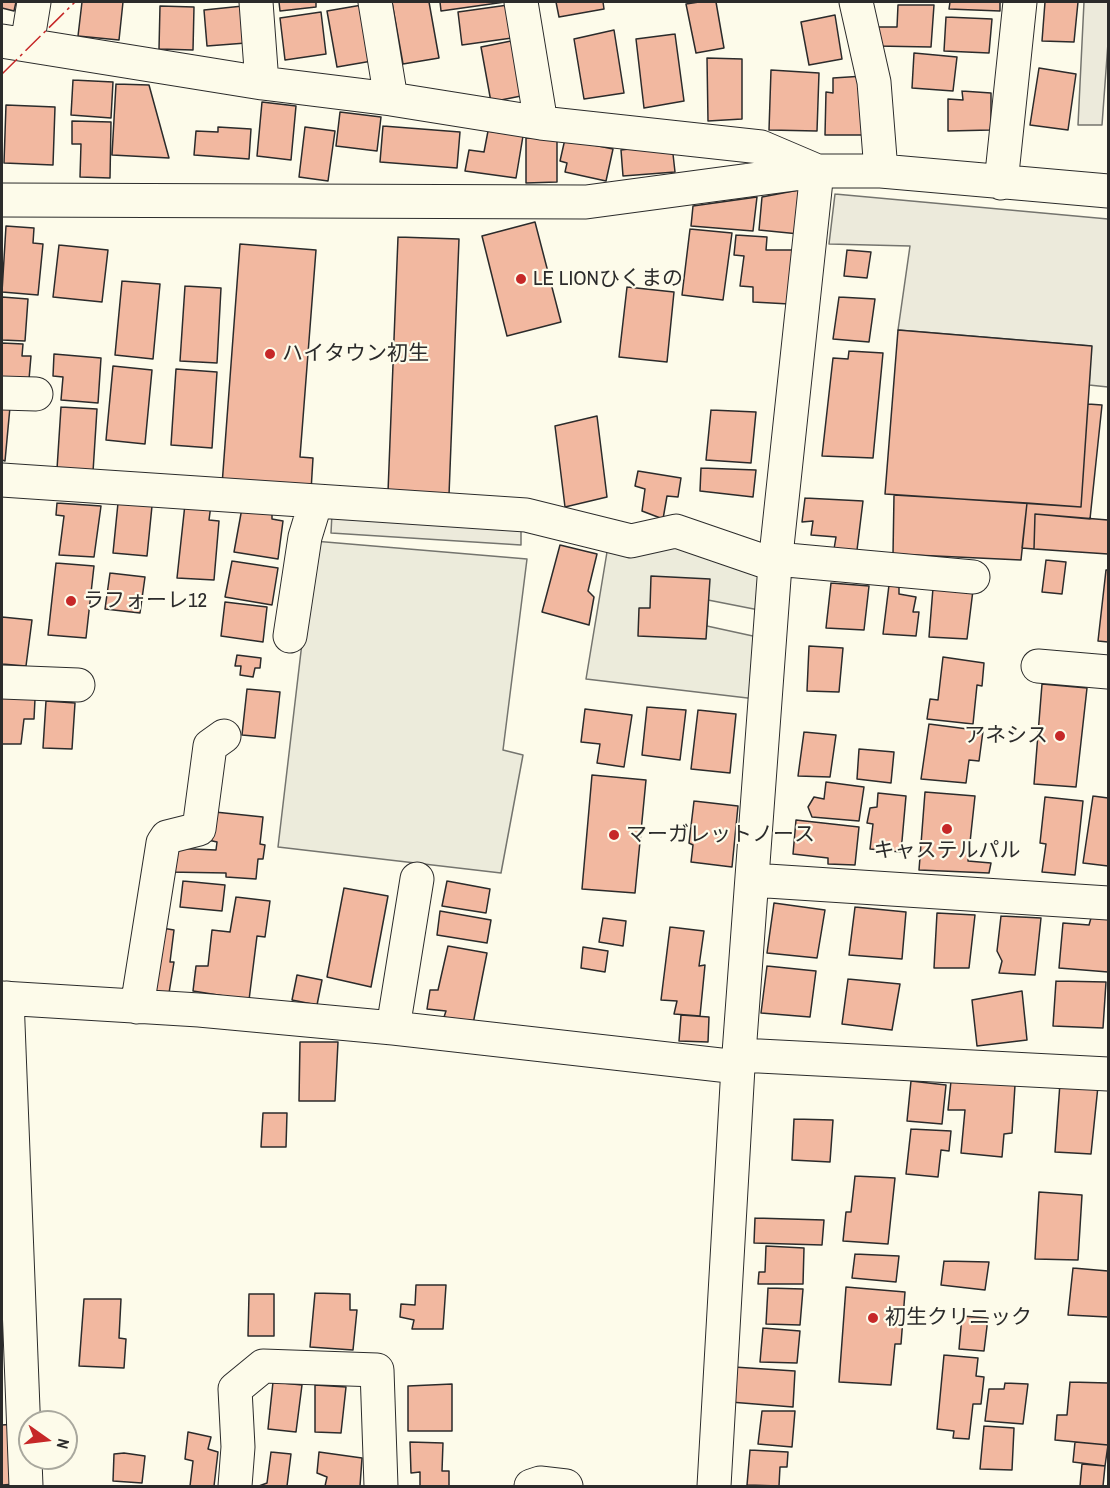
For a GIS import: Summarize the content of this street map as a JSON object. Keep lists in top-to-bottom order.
{
  "places": [
    "LE LIONひくまの",
    "ハイタウン初生",
    "ラフォーレ12",
    "アネシス",
    "キャステルパル",
    "マーガレットノース",
    "初生クリニック"
  ],
  "north": "right"
}
